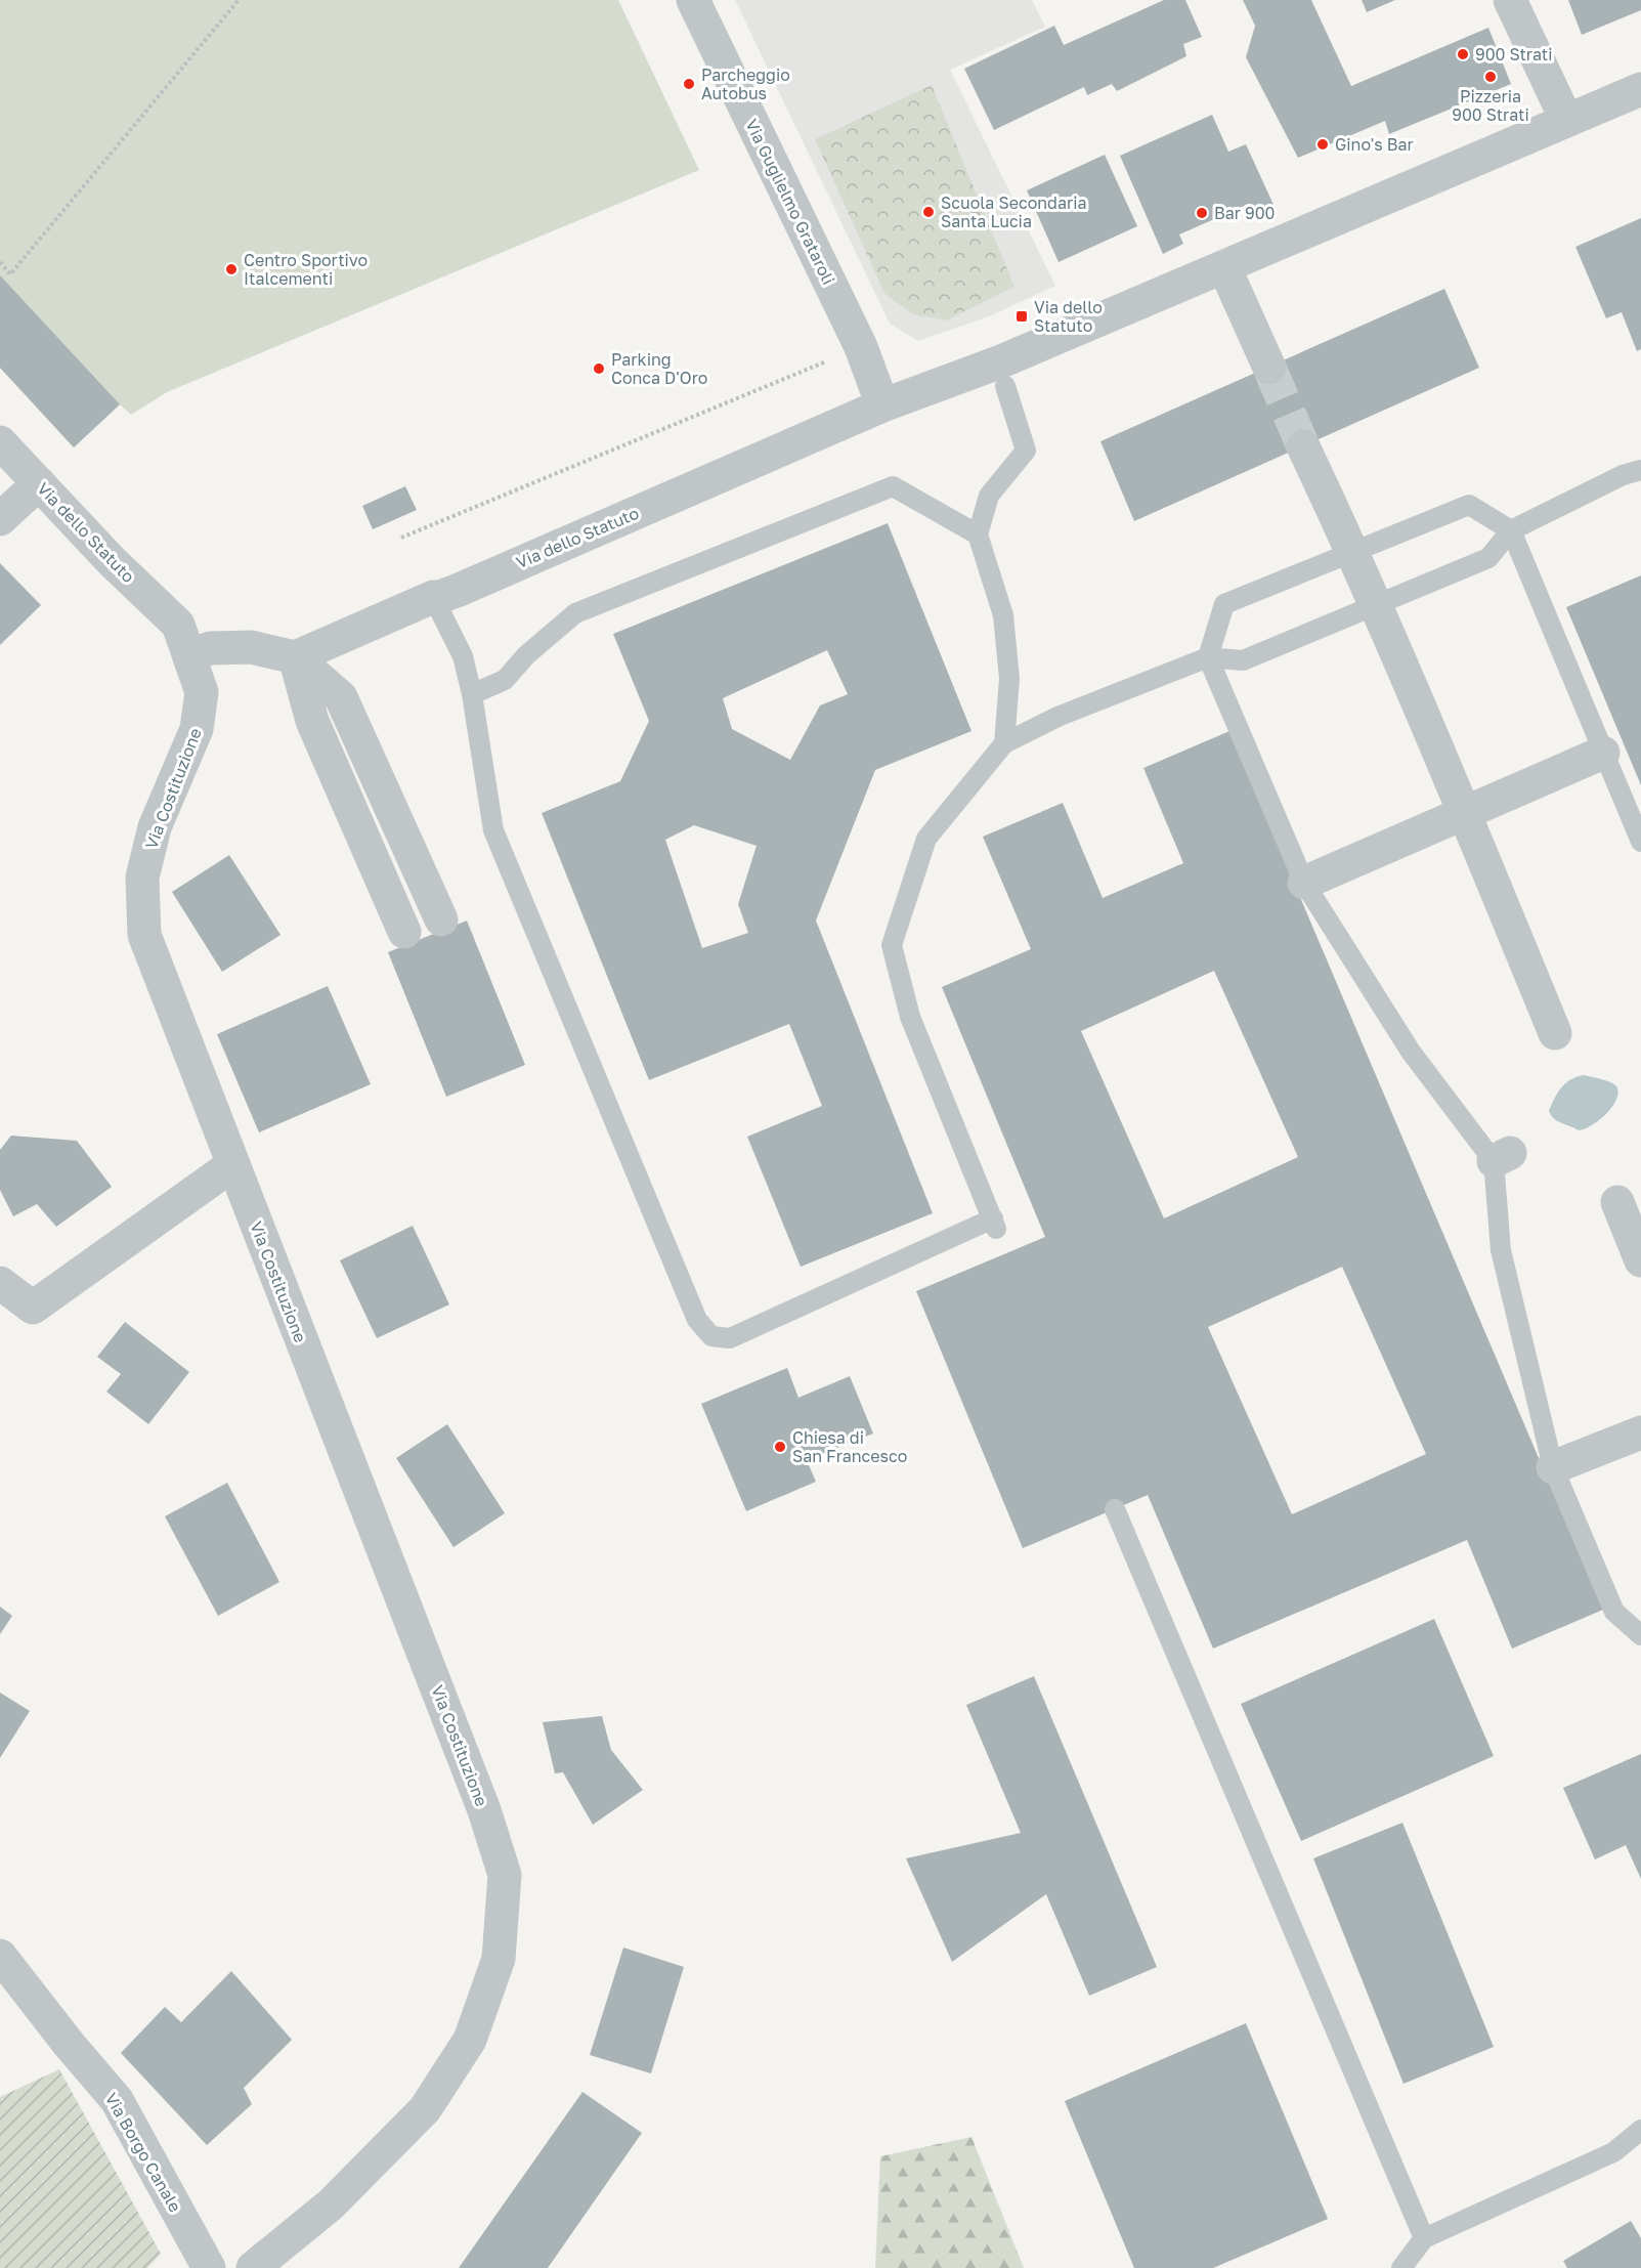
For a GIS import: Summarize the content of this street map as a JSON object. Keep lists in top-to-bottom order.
{
  "streets": {
    "street": [
      "Via Guglielmo Grataroli",
      "Via dello Statuto",
      "Via Costituzione",
      "Via Borgo Canale"
    ]
  },
  "crossings": [
    ["Via Guglielmo Grataroli", "Via dello Statuto"],
    ["Via dello Statuto", "Via Costituzione"]
  ],
  "places": {
    "other": [
      "900 Strati",
      "Pizzeria 900 Strati",
      "Parcheggio Autobus",
      "Gino's Bar",
      "Scuola Secondaria Santa Lucia",
      "Bar 900",
      "Centro Sportivo Italcementi",
      "Parking Conca D'Oro",
      "Chiesa di San Francesco"
    ],
    "transit": ["Via dello Statuto"]
  }
}
